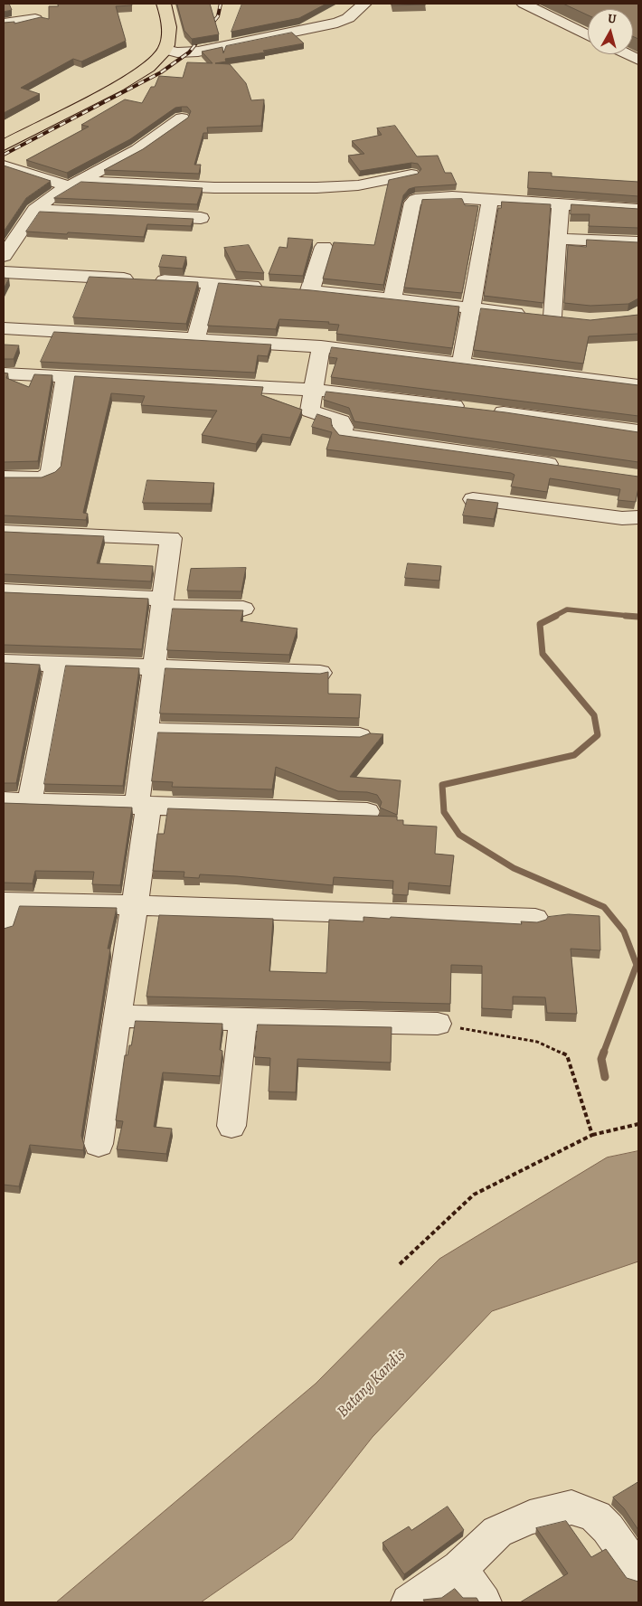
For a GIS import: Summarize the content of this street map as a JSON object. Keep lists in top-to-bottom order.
{
  "water": ["Batang Kandis"],
  "north": "top"
}
